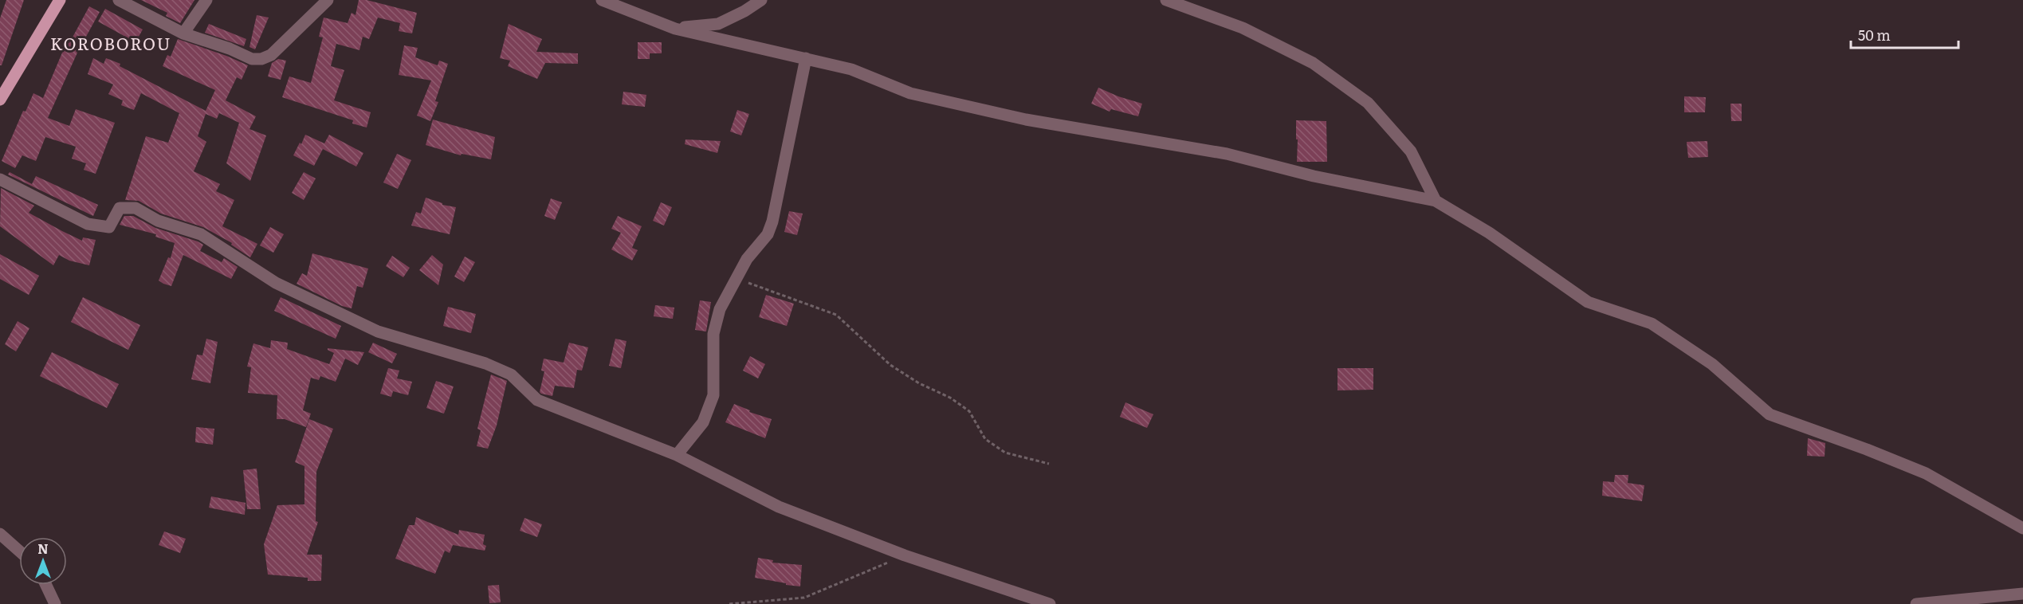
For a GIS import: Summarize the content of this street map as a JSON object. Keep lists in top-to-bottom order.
{
  "districts": ["KOROBOROU"],
  "scale_bar": "50 m",
  "north": "top"
}
